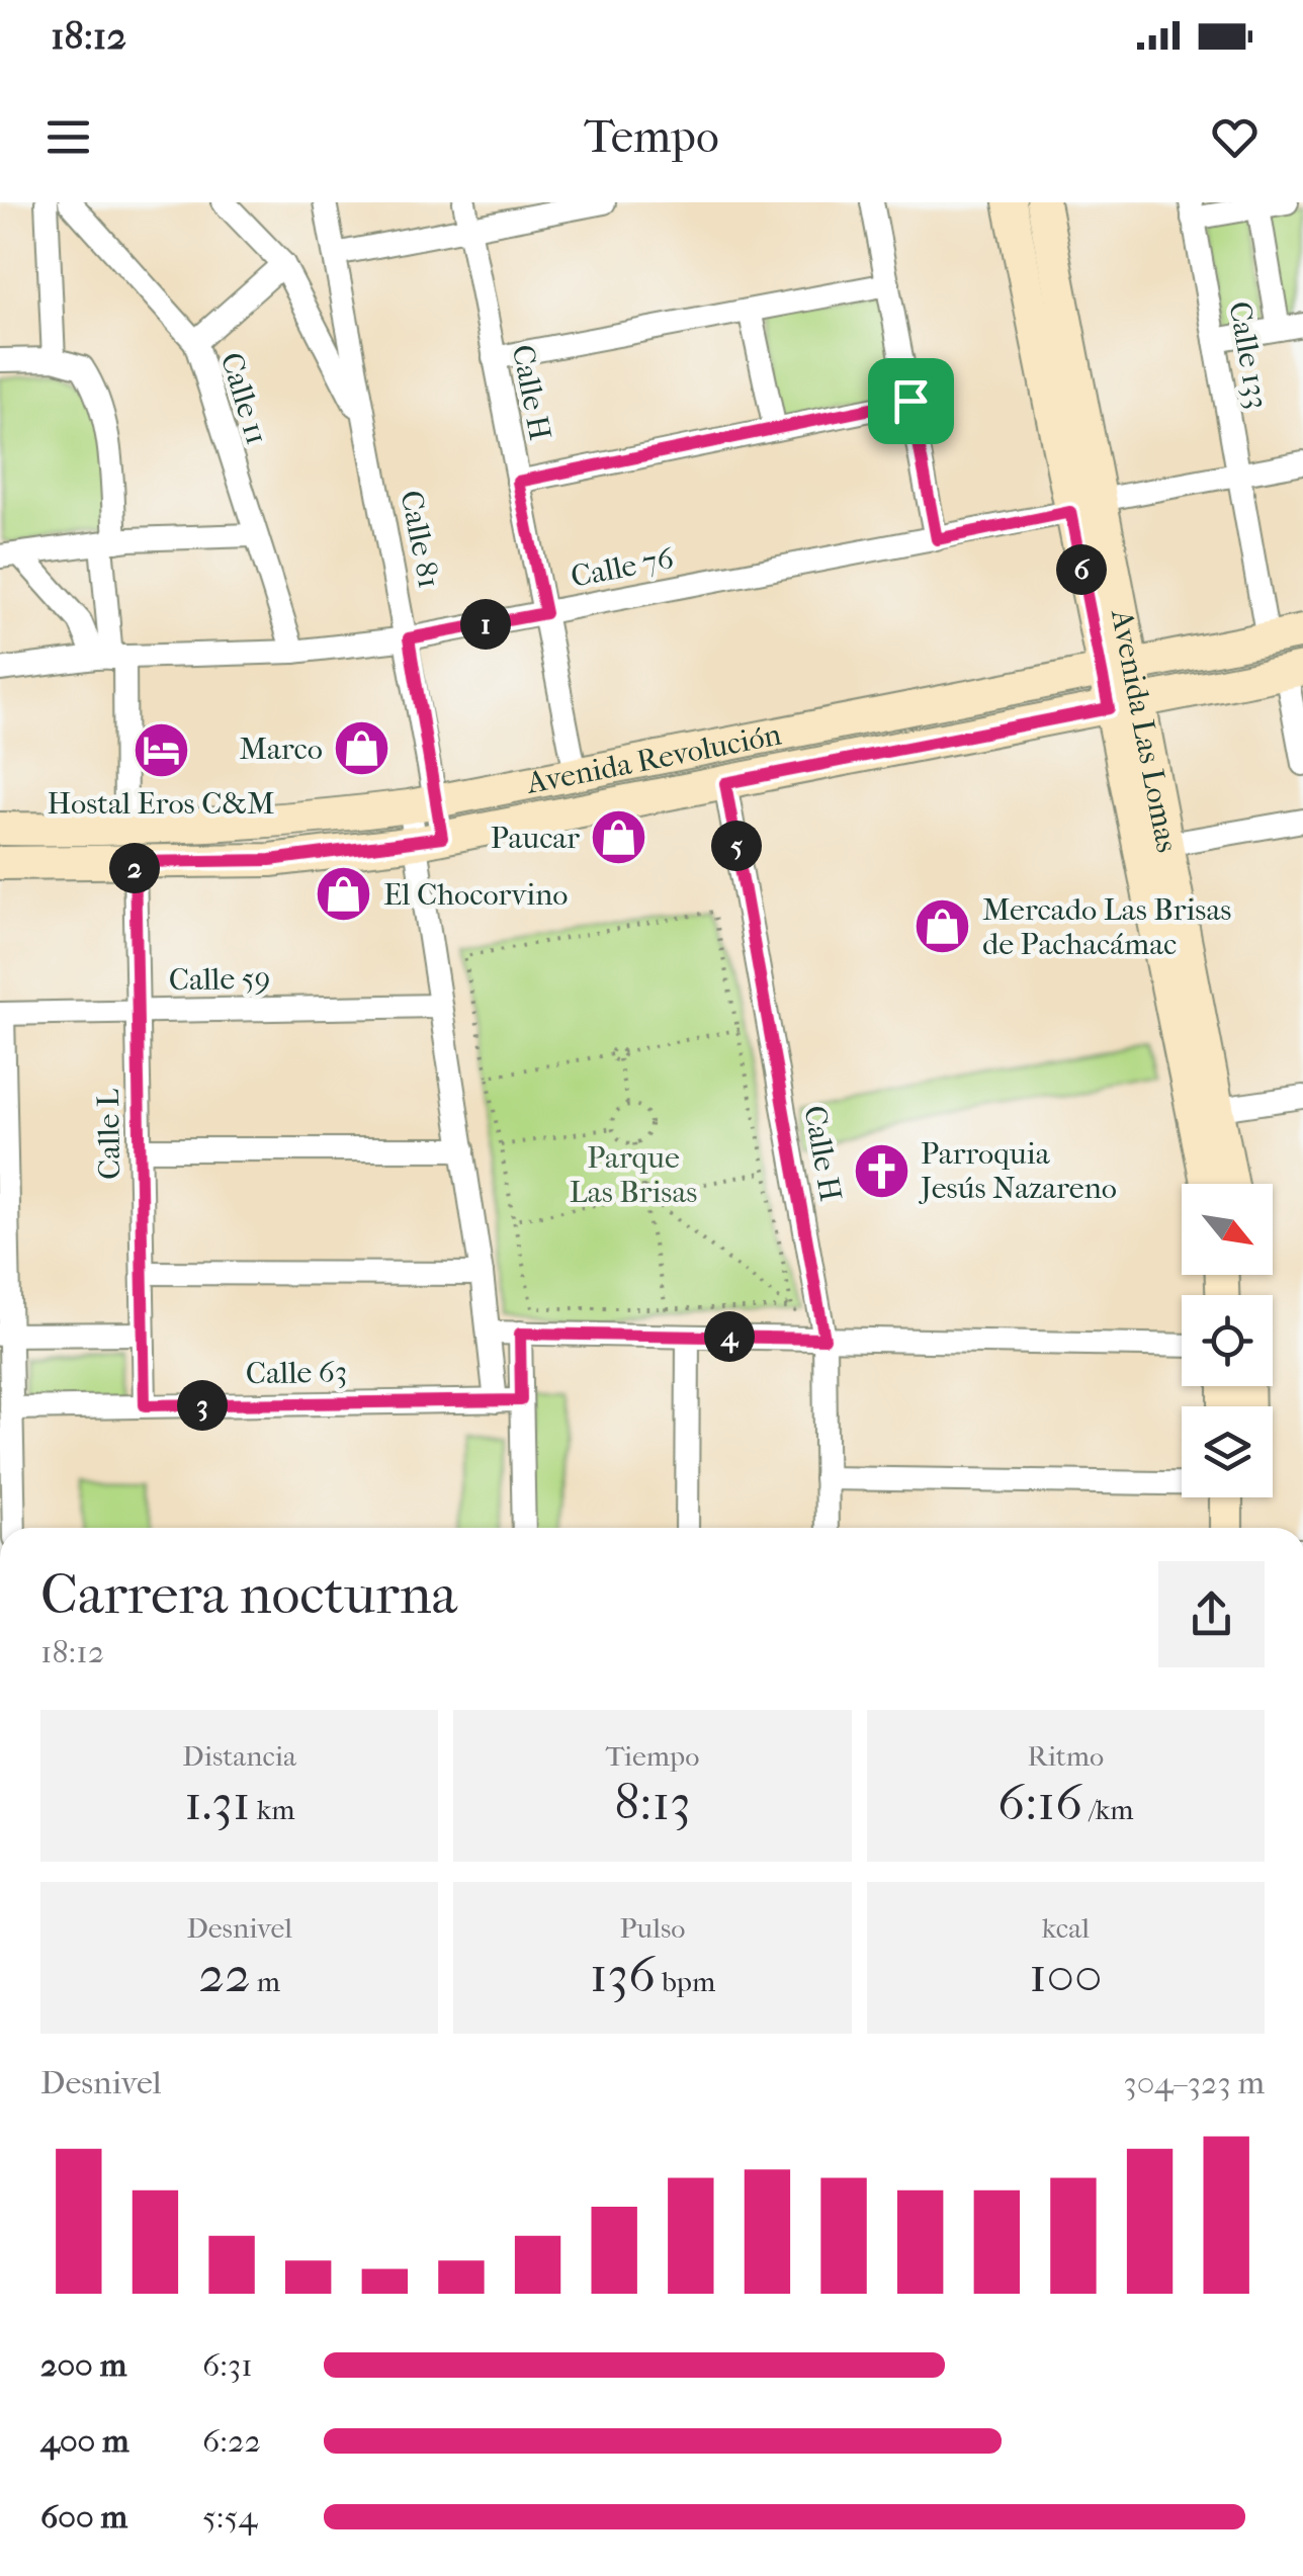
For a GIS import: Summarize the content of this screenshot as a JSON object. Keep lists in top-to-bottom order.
{
  "streets": {
    "street": [
      "Calle 133",
      "Calle H",
      "Calle 11",
      "Calle 81",
      "Calle 76",
      "Avenida Las Lomas",
      "Avenida Revolución",
      "Calle 59",
      "Calle L",
      "Calle 63"
    ]
  },
  "crossings": [
    ["Calle 133", "Calle 76"],
    ["Calle 133", "Avenida Revolución"],
    ["Calle H", "Calle 76"],
    ["Calle H", "Avenida Revolución"],
    ["Calle 11", "Calle 76"],
    ["Calle 81", "Calle 76"],
    ["Calle 81", "Avenida Revolución"],
    ["Calle 81", "Calle 59"],
    ["Calle 81", "Calle 63"],
    ["Calle 76", "Avenida Las Lomas"],
    ["Calle 76", "Calle L"],
    ["Avenida Las Lomas", "Avenida Revolución"],
    ["Avenida Revolución", "Calle L"],
    ["Calle 59", "Calle L"],
    ["Calle L", "Calle 63"]
  ],
  "parks": ["Parque Las Brisas"],
  "places": {
    "shop": [
      "Marco",
      "Paucar",
      "El Chocorvino",
      "Mercado Las Brisas de Pachacámac"
    ],
    "hotel": ["Hostal Eros C&M"],
    "church": ["Parroquia Jesús Nazareno"]
  },
  "north": "bottom right",
  "page": {
    "status": "18:12",
    "header": "Tempo",
    "pins": [
      "6",
      "1",
      "5",
      "2",
      "4",
      "3"
    ],
    "heading": ["Carrera nocturna", "18:12"],
    "stats": [
      ["Distancia", "1.31 km"],
      ["Tiempo", "8:13"],
      ["Ritmo", "6:16 /km"],
      ["Desnivel", "22 m"],
      ["Pulso", "136 bpm"],
      ["kcal", "100"]
    ],
    "chart": ["Desnivel", "304–323 m"],
    "list": [
      {
        "name": "200 m",
        "note": "6:31"
      },
      {
        "name": "400 m",
        "note": "6:22"
      },
      {
        "name": "600 m",
        "note": "5:54"
      }
    ]
  }
}
